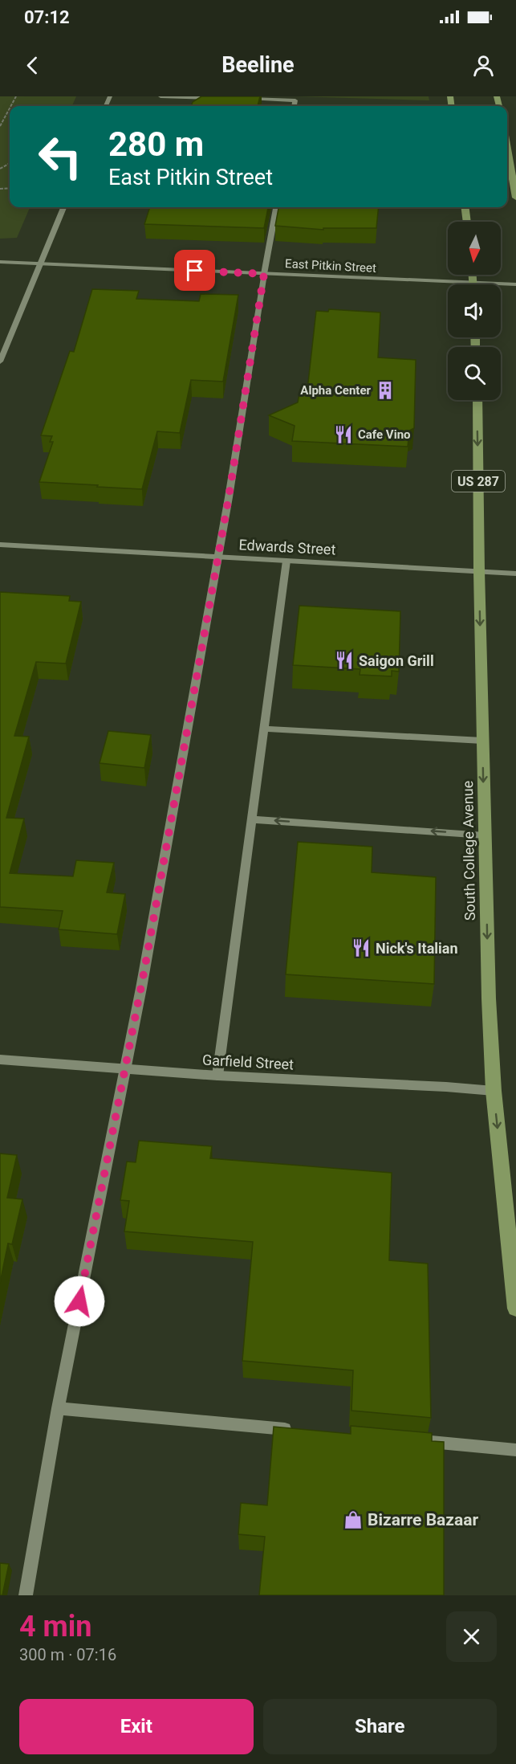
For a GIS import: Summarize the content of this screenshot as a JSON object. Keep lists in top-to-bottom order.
{
  "streets": {
    "highway": ["US 287", "South College Avenue"],
    "street": ["East Pitkin Street", "Edwards Street", "Garfield Street"]
  },
  "crossings": [
    ["Edwards Street", "South College Avenue"],
    ["South College Avenue", "Garfield Street"]
  ],
  "one_way": ["South College Avenue"],
  "places": {
    "building": ["Alpha Center"],
    "restaurant": ["Cafe Vino", "Saigon Grill", "Nick's Italian"],
    "shop": ["Bizarre Bazaar"]
  },
  "north": "bottom",
  "page": {
    "status": "07:12",
    "header": "Beeline",
    "turn": ["280 m", "East Pitkin Street"],
    "heading": ["4 min", "300 m · 07:16"],
    "buttons": ["Exit", "Share"]
  }
}
